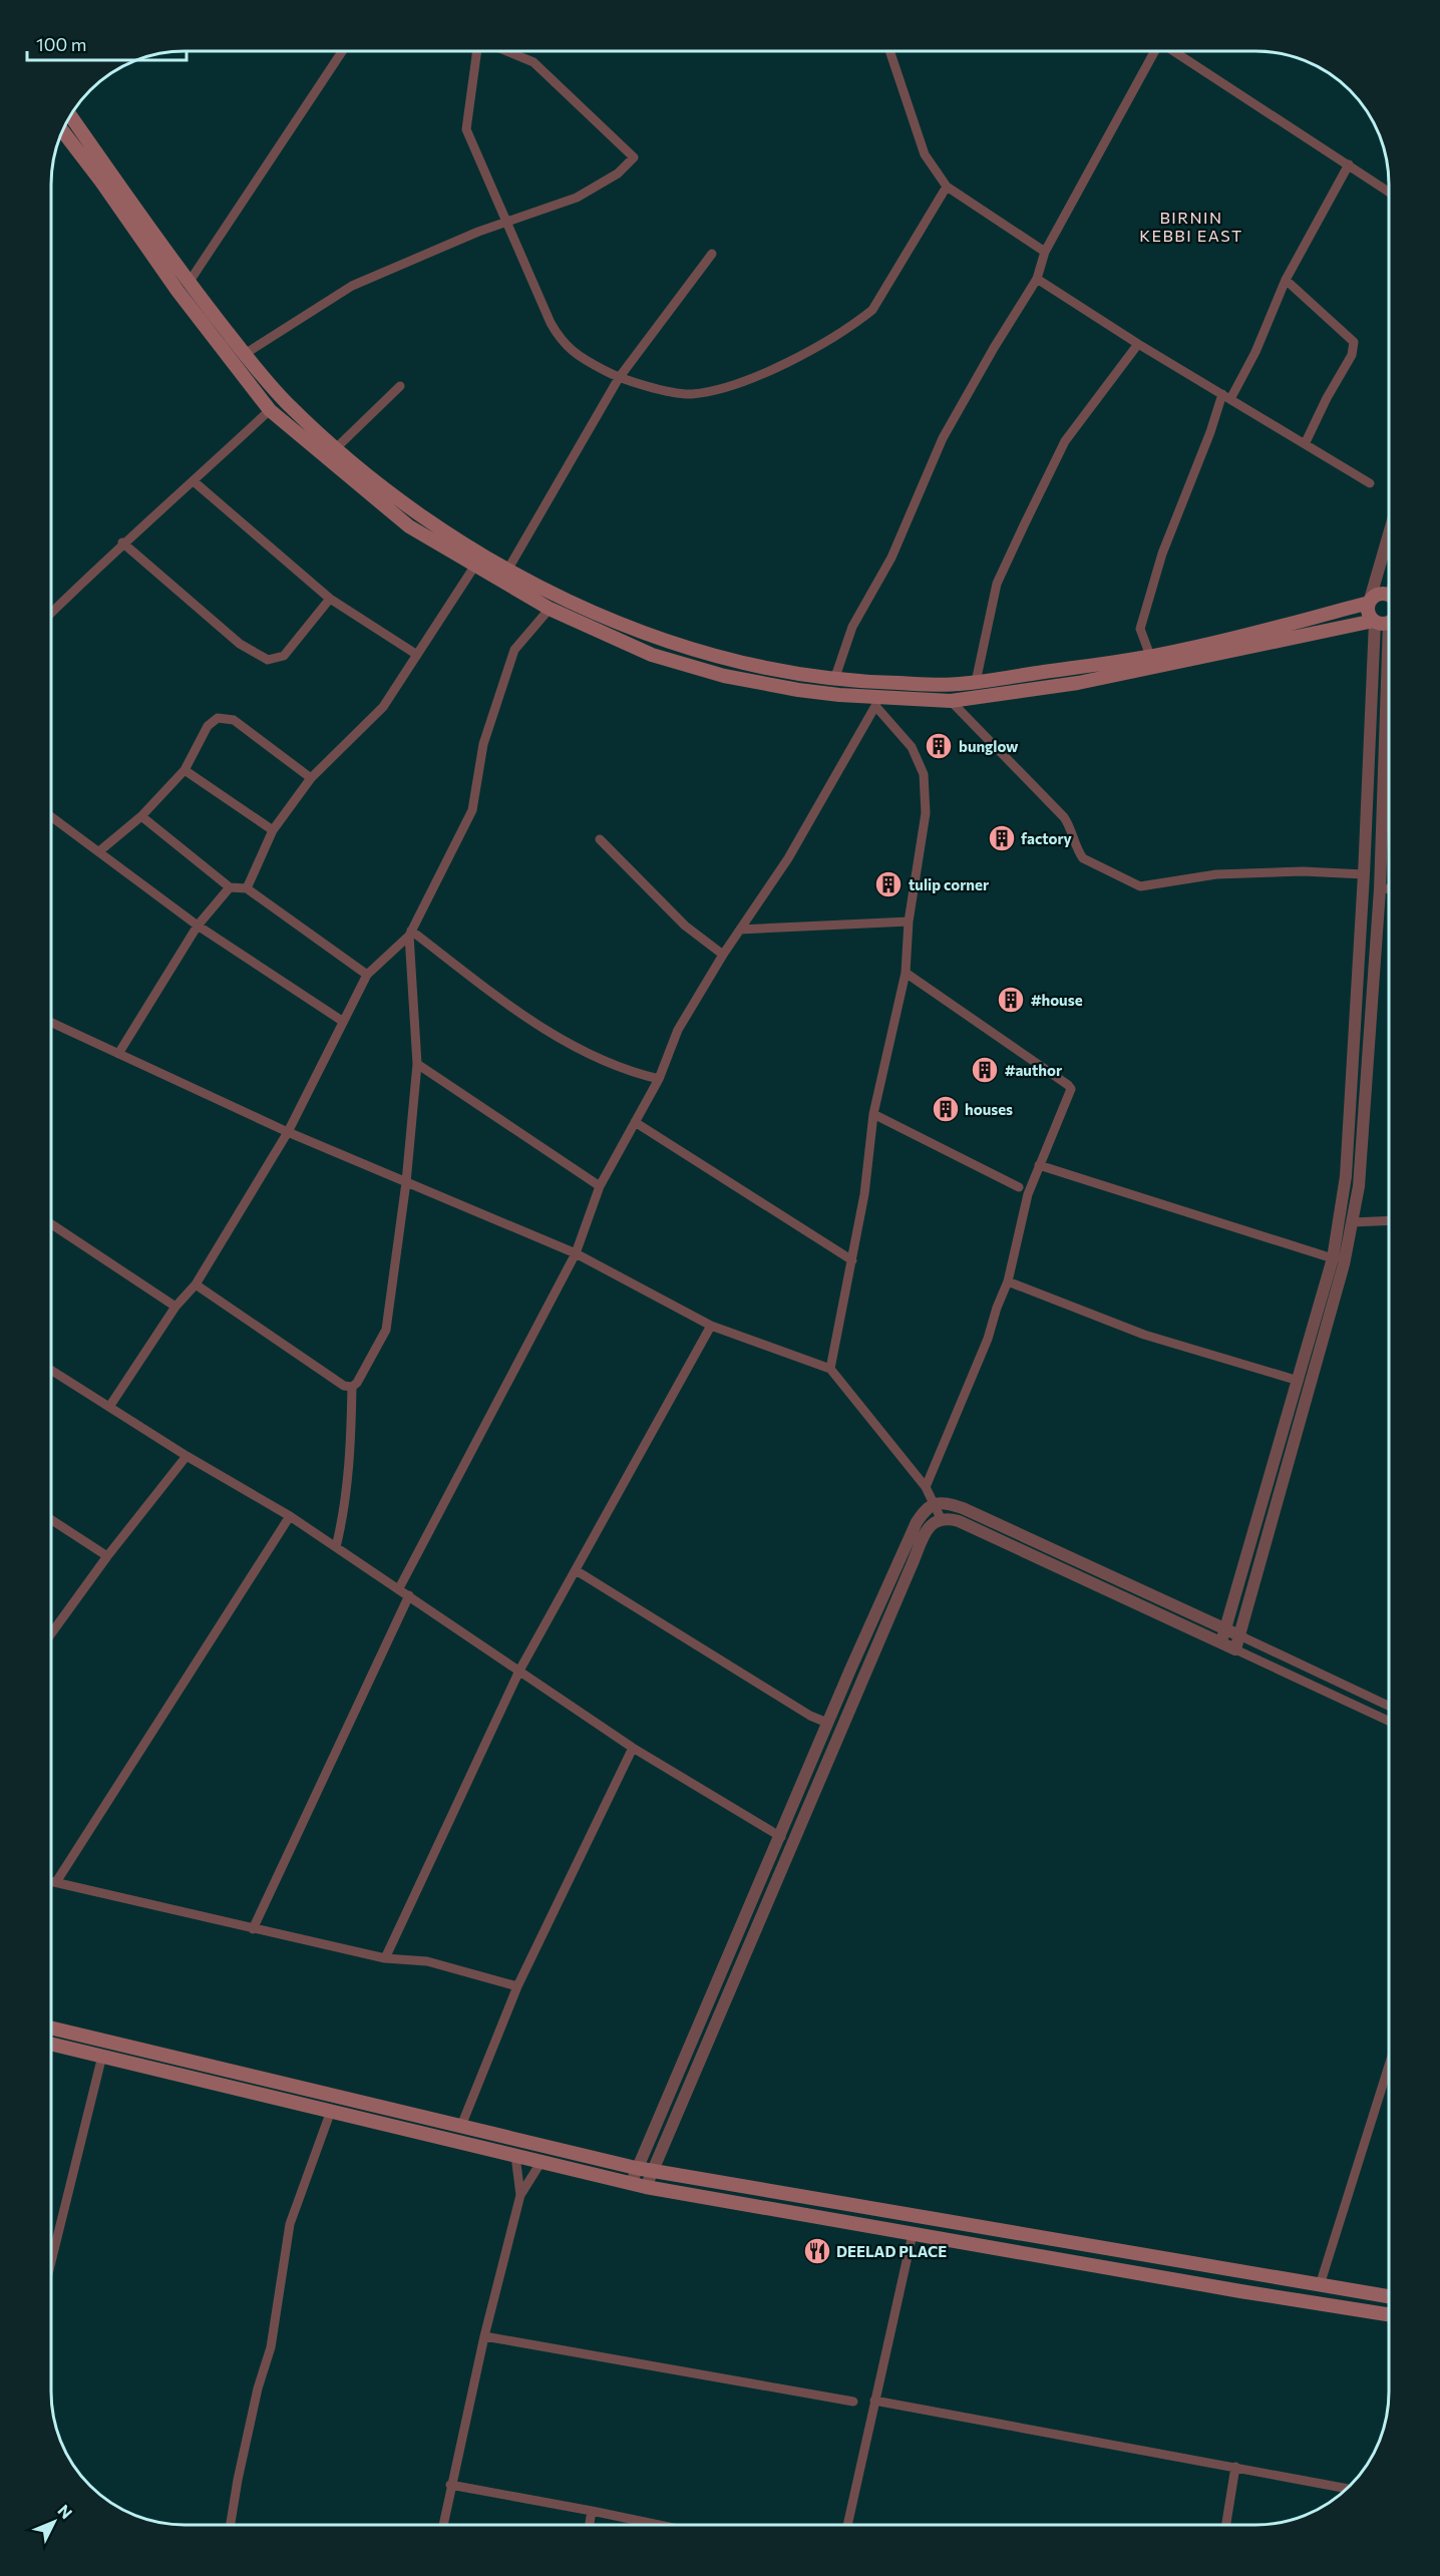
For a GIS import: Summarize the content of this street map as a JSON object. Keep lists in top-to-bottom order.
{
  "districts": ["BIRNIN KEBBI EAST"],
  "places": {
    "building": [
      "bunglow",
      "factory",
      "tulip corner",
      "#house",
      "#author",
      "houses"
    ],
    "restaurant": ["DEELAD PLACE"]
  },
  "scale_bar": "100 m",
  "north": "top right"
}
